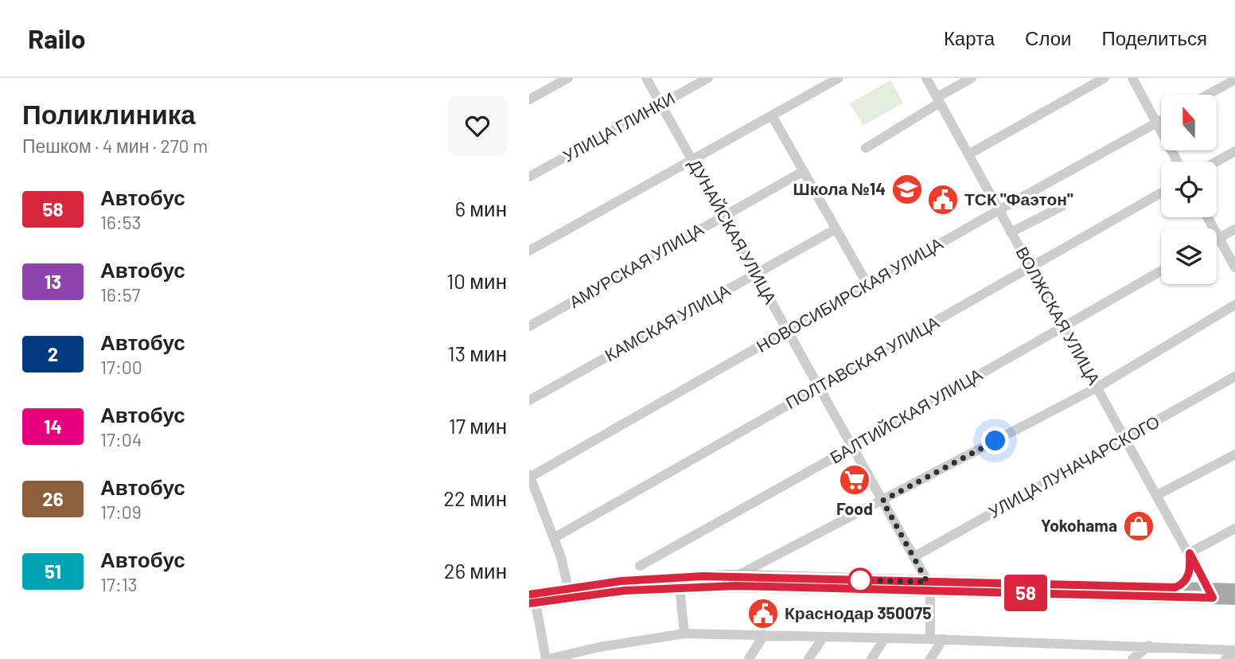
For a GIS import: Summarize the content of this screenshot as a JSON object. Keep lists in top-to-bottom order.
{
  "streets": {
    "street": [
      "УЛИЦА ГЛИНКИ",
      "ДУНАЙСКАЯ УЛИЦА",
      "АМУРСКАЯ УЛИЦА",
      "НОВОСИБИРСКАЯ УЛИЦА",
      "ВОЛЖСКАЯ УЛИЦА",
      "КАМСКАЯ УЛИЦА",
      "ПОЛТАВСКАЯ УЛИЦА",
      "БАЛТИЙСКАЯ УЛИЦА",
      "УЛИЦА ЛУНАЧАРСКОГО"
    ]
  },
  "crossings": [
    ["УЛИЦА ГЛИНКИ", "ДУНАЙСКАЯ УЛИЦА"],
    ["ДУНАЙСКАЯ УЛИЦА", "АМУРСКАЯ УЛИЦА"],
    ["ДУНАЙСКАЯ УЛИЦА", "НОВОСИБИРСКАЯ УЛИЦА"],
    ["ДУНАЙСКАЯ УЛИЦА", "КАМСКАЯ УЛИЦА"],
    ["ДУНАЙСКАЯ УЛИЦА", "ПОЛТАВСКАЯ УЛИЦА"],
    ["ДУНАЙСКАЯ УЛИЦА", "БАЛТИЙСКАЯ УЛИЦА"],
    ["ДУНАЙСКАЯ УЛИЦА", "УЛИЦА ЛУНАЧАРСКОГО"],
    ["НОВОСИБИРСКАЯ УЛИЦА", "ВОЛЖСКАЯ УЛИЦА"],
    ["ВОЛЖСКАЯ УЛИЦА", "ПОЛТАВСКАЯ УЛИЦА"],
    ["ВОЛЖСКАЯ УЛИЦА", "БАЛТИЙСКАЯ УЛИЦА"],
    ["ВОЛЖСКАЯ УЛИЦА", "УЛИЦА ЛУНАЧАРСКОГО"]
  ],
  "places": {
    "school or university": ["Школа №14"],
    "public building": ["ТСК \"Фаэтон\"", "Краснодар 350075"],
    "supermarket": ["Food"],
    "shop": ["Yokohama"]
  },
  "lines": ["bus line 58"],
  "north": "top",
  "page": {
    "header": "Railo",
    "nav": ["Карта", "Слои", "Поделиться"],
    "heading": ["Поликлиника", "Пешком · 4 мин · 270 m"],
    "on_map": "58",
    "list": [
      {
        "mark": "58",
        "name": "Автобус",
        "note": "16:53",
        "value": "6 мин"
      },
      {
        "mark": "13",
        "name": "Автобус",
        "note": "16:57",
        "value": "10 мин"
      },
      {
        "mark": "2",
        "name": "Автобус",
        "note": "17:00",
        "value": "13 мин"
      },
      {
        "mark": "14",
        "name": "Автобус",
        "note": "17:04",
        "value": "17 мин"
      },
      {
        "mark": "26",
        "name": "Автобус",
        "note": "17:09",
        "value": "22 мин"
      },
      {
        "mark": "51",
        "name": "Автобус",
        "note": "17:13",
        "value": "26 мин"
      }
    ]
  }
}
